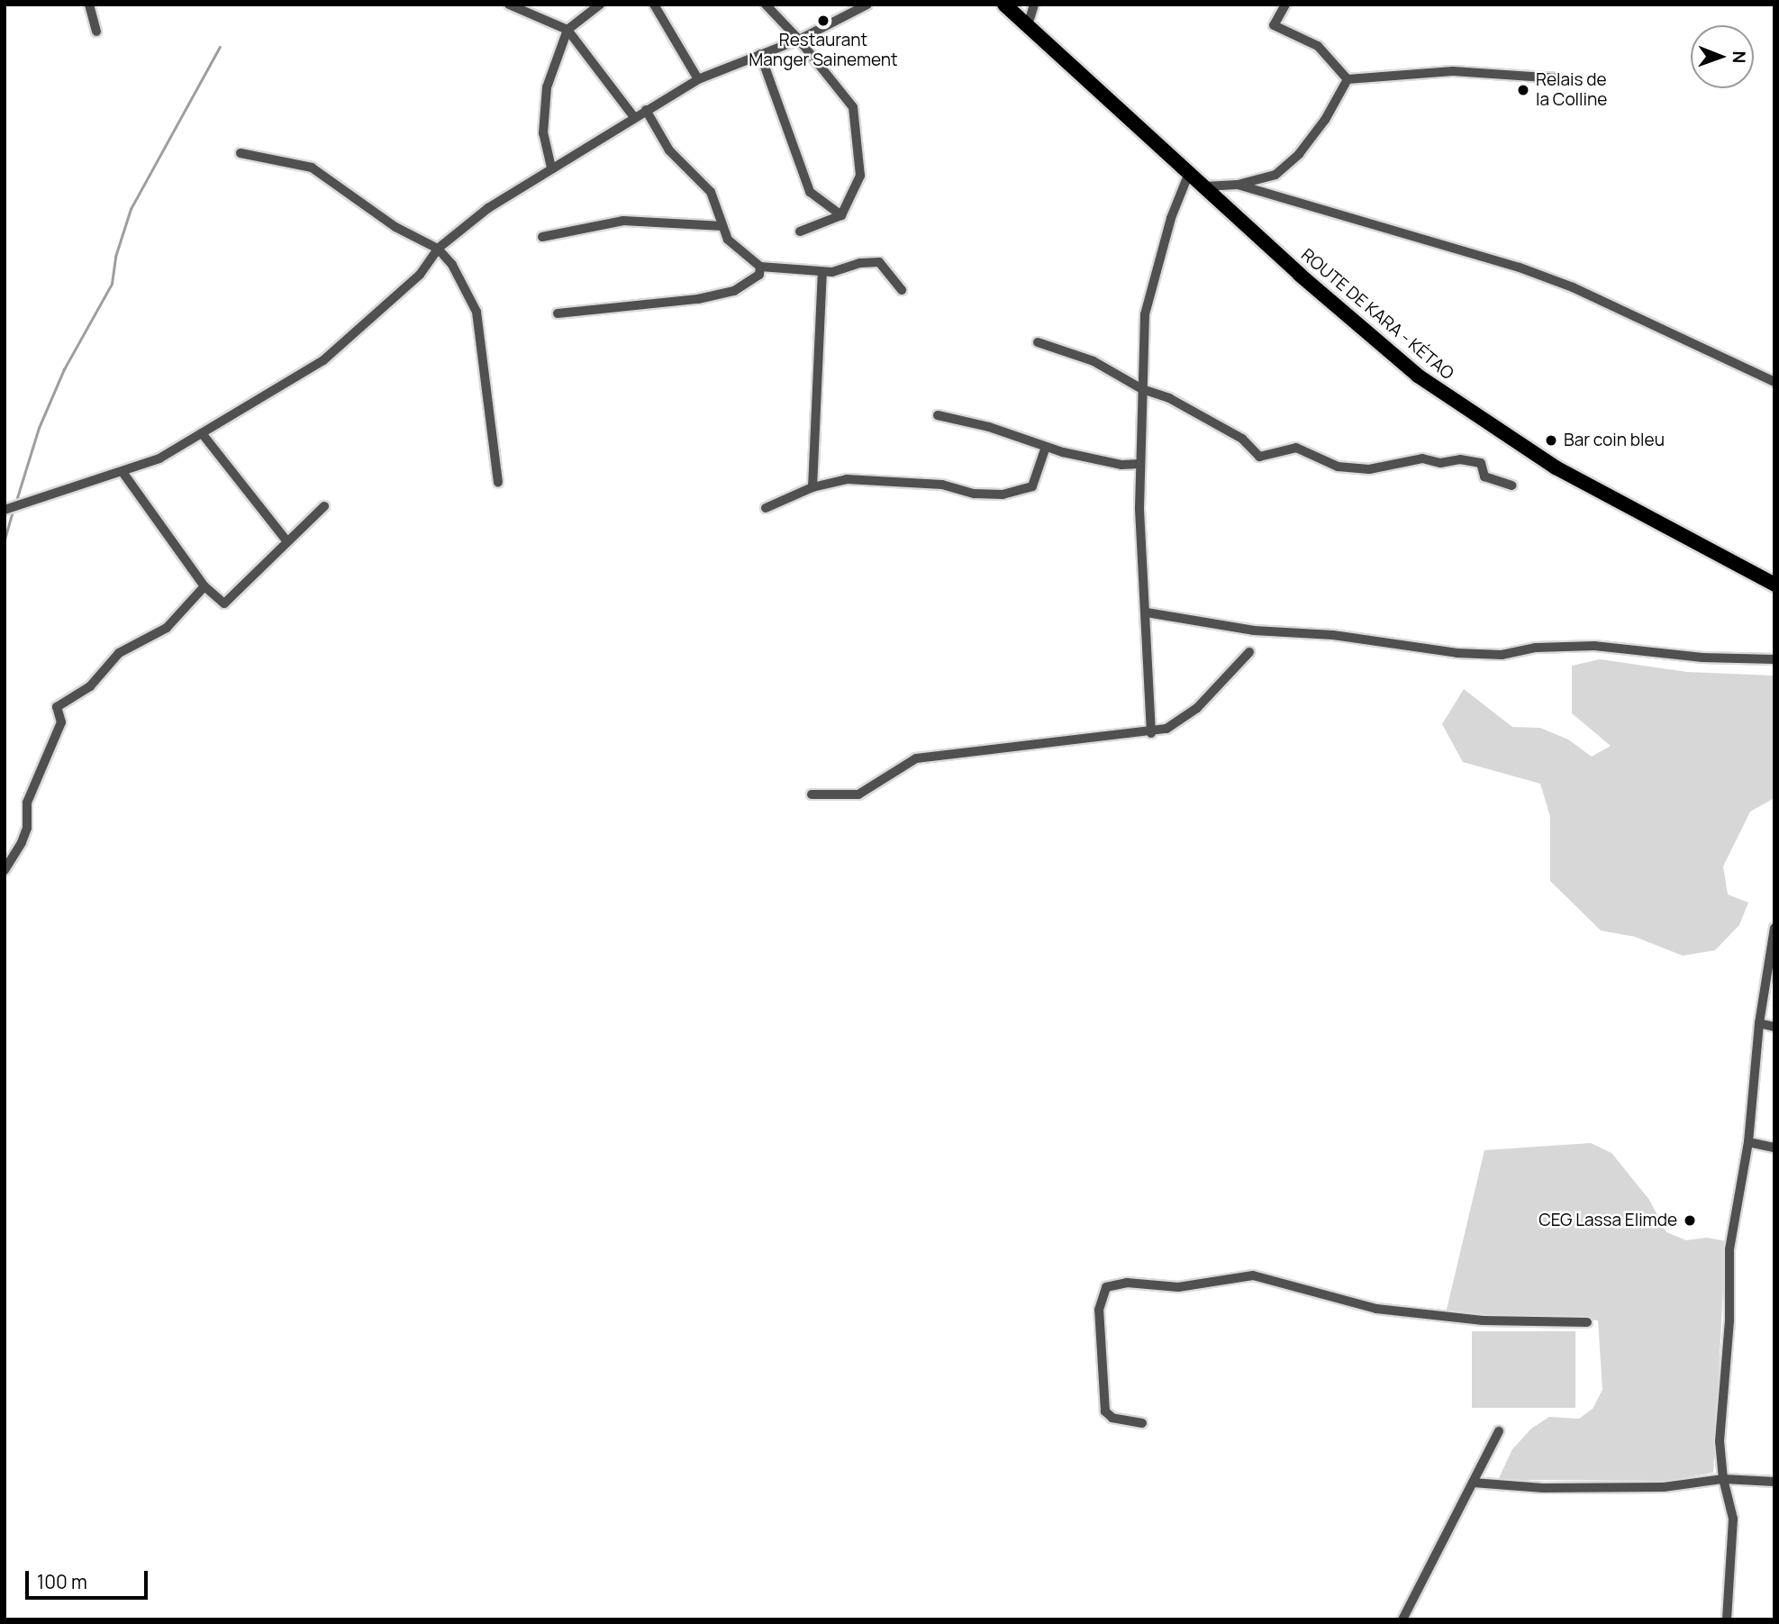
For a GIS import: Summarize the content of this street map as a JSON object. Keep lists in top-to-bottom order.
{
  "streets": {
    "main road": ["ROUTE DE KARA - KÉTAO"]
  },
  "places": [
    "Restaurant Manger Sainement",
    "Relais de la Colline",
    "Bar coin bleu",
    "CEG Lassa Elimde"
  ],
  "scale_bar": "100 m",
  "north": "right"
}
